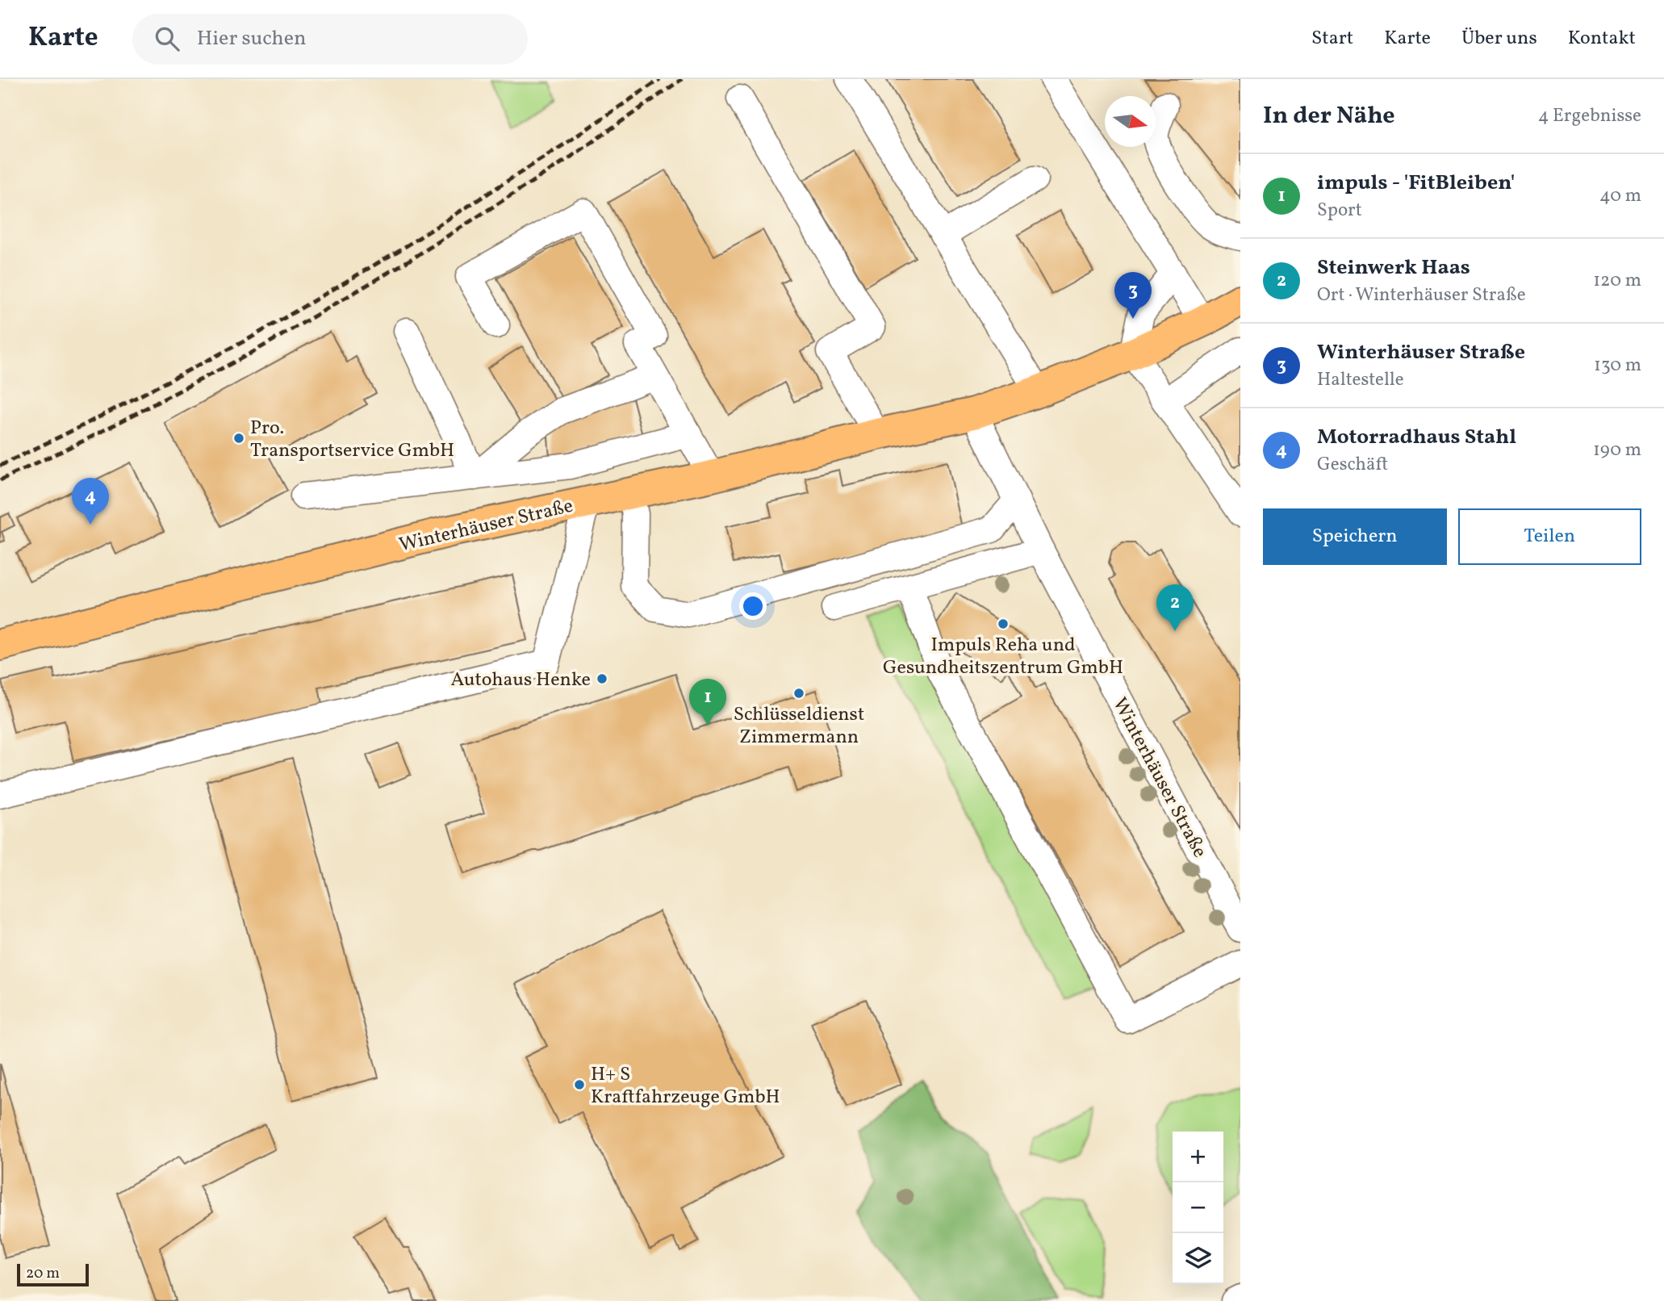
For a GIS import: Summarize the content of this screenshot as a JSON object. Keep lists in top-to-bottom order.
{
  "streets": {
    "main road": ["Winterhäuser Straße"]
  },
  "places": [
    "Pro. Transportservice GmbH",
    "Impuls Reha und Gesundheitszentrum GmbH",
    "Autohaus Henke",
    "Schlüsseldienst Zimmermann",
    "H+ S Kraftfahrzeuge GmbH"
  ],
  "scale_bar": "20 m",
  "north": "right",
  "page": {
    "header": "Karte",
    "search": "Hier suchen",
    "nav": [
      "Start",
      "Karte",
      "Über uns",
      "Kontakt"
    ],
    "heading": ["In der Nähe", "4 Ergebnisse"],
    "list": [
      {
        "mark": "1",
        "name": "impuls - 'FitBleiben'",
        "note": "Sport",
        "value": "40 m"
      },
      {
        "mark": "2",
        "name": "Steinwerk Haas",
        "note": "Ort · Winterhäuser Straße",
        "value": "120 m"
      },
      {
        "mark": "3",
        "name": "Winterhäuser Straße",
        "note": "Haltestelle",
        "value": "130 m"
      },
      {
        "mark": "4",
        "name": "Motorradhaus Stahl",
        "note": "Geschäft",
        "value": "190 m"
      }
    ],
    "pins": [
      "3",
      "4",
      "2",
      "1"
    ],
    "buttons": ["Speichern", "Teilen"],
    "map_buttons": ["+", "−"],
    "scale": "20 m"
  }
}
